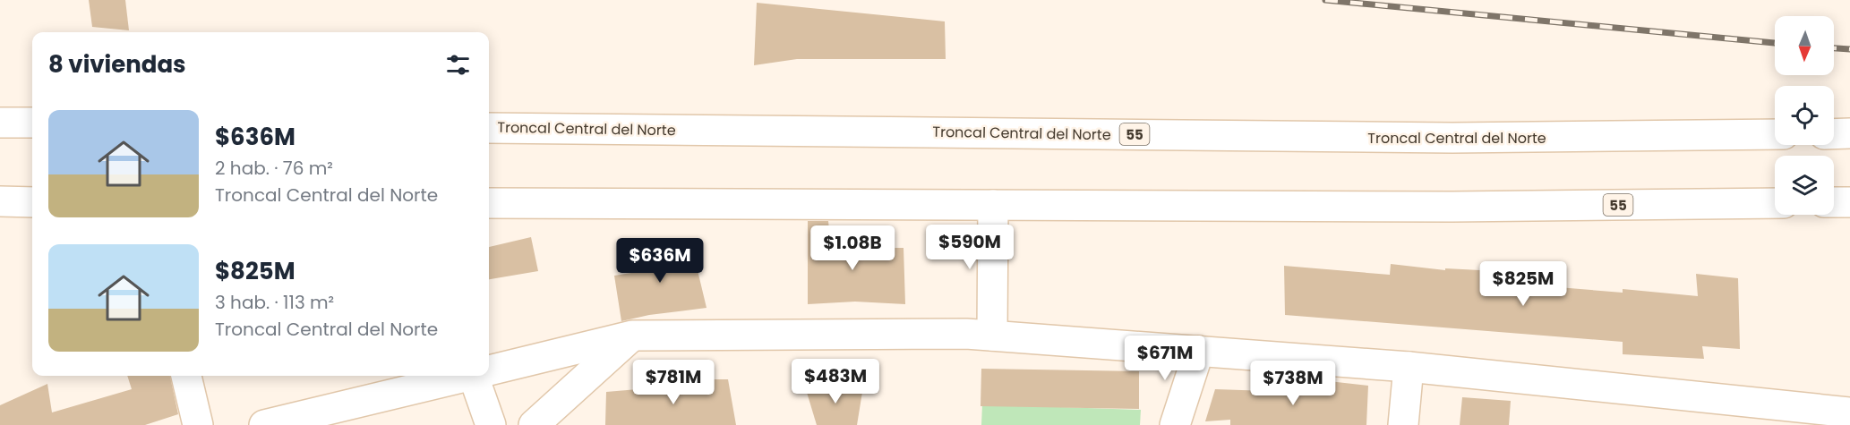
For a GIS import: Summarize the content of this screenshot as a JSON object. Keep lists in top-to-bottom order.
{
  "streets": {
    "main road": ["Troncal Central del Norte", "55"]
  },
  "north": "bottom",
  "page": {
    "heading": "8 viviendas",
    "list": [
      {
        "name": "$636M",
        "note": "2 hab. · 76 m² · Troncal Central del Norte"
      },
      {
        "name": "$825M",
        "note": "3 hab. · 113 m² · Troncal Central del Norte"
      }
    ],
    "price": [
      "$590M",
      "$1.08B",
      "$636M",
      "$825M",
      "$671M",
      "$483M",
      "$781M",
      "$738M"
    ]
  }
}
